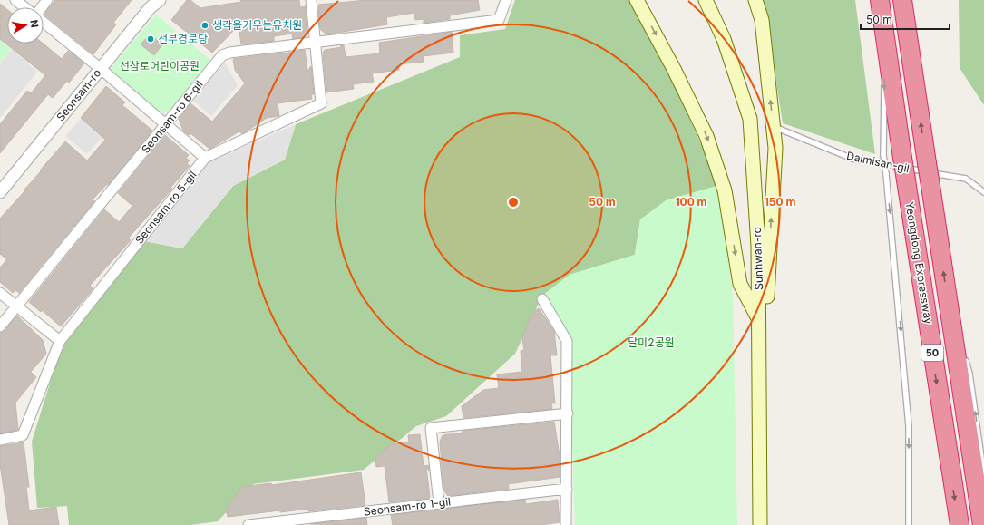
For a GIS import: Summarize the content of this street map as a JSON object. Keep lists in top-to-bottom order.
{
  "streets": {
    "highway": ["Yeongdong Expressway", "50"],
    "main road": ["Sunhwan-ro"],
    "street": [
      "Seonsam-ro",
      "Seonsam-ro 6-gil",
      "Seonsam-ro 5-gil",
      "Seonsam-ro 1-gil"
    ],
    "lane": ["Dalmisan-gil"]
  },
  "crossings": [
    ["Seonsam-ro 6-gil", "Seonsam-ro 5-gil"]
  ],
  "parks": ["선삼로어린이공원", "달미2공원"],
  "places": ["생각을키우는유치원", "선부경로당"],
  "scale_bar": "50 m",
  "north": "right",
  "rings": ["50 m", "100 m", "150 m"]
}
